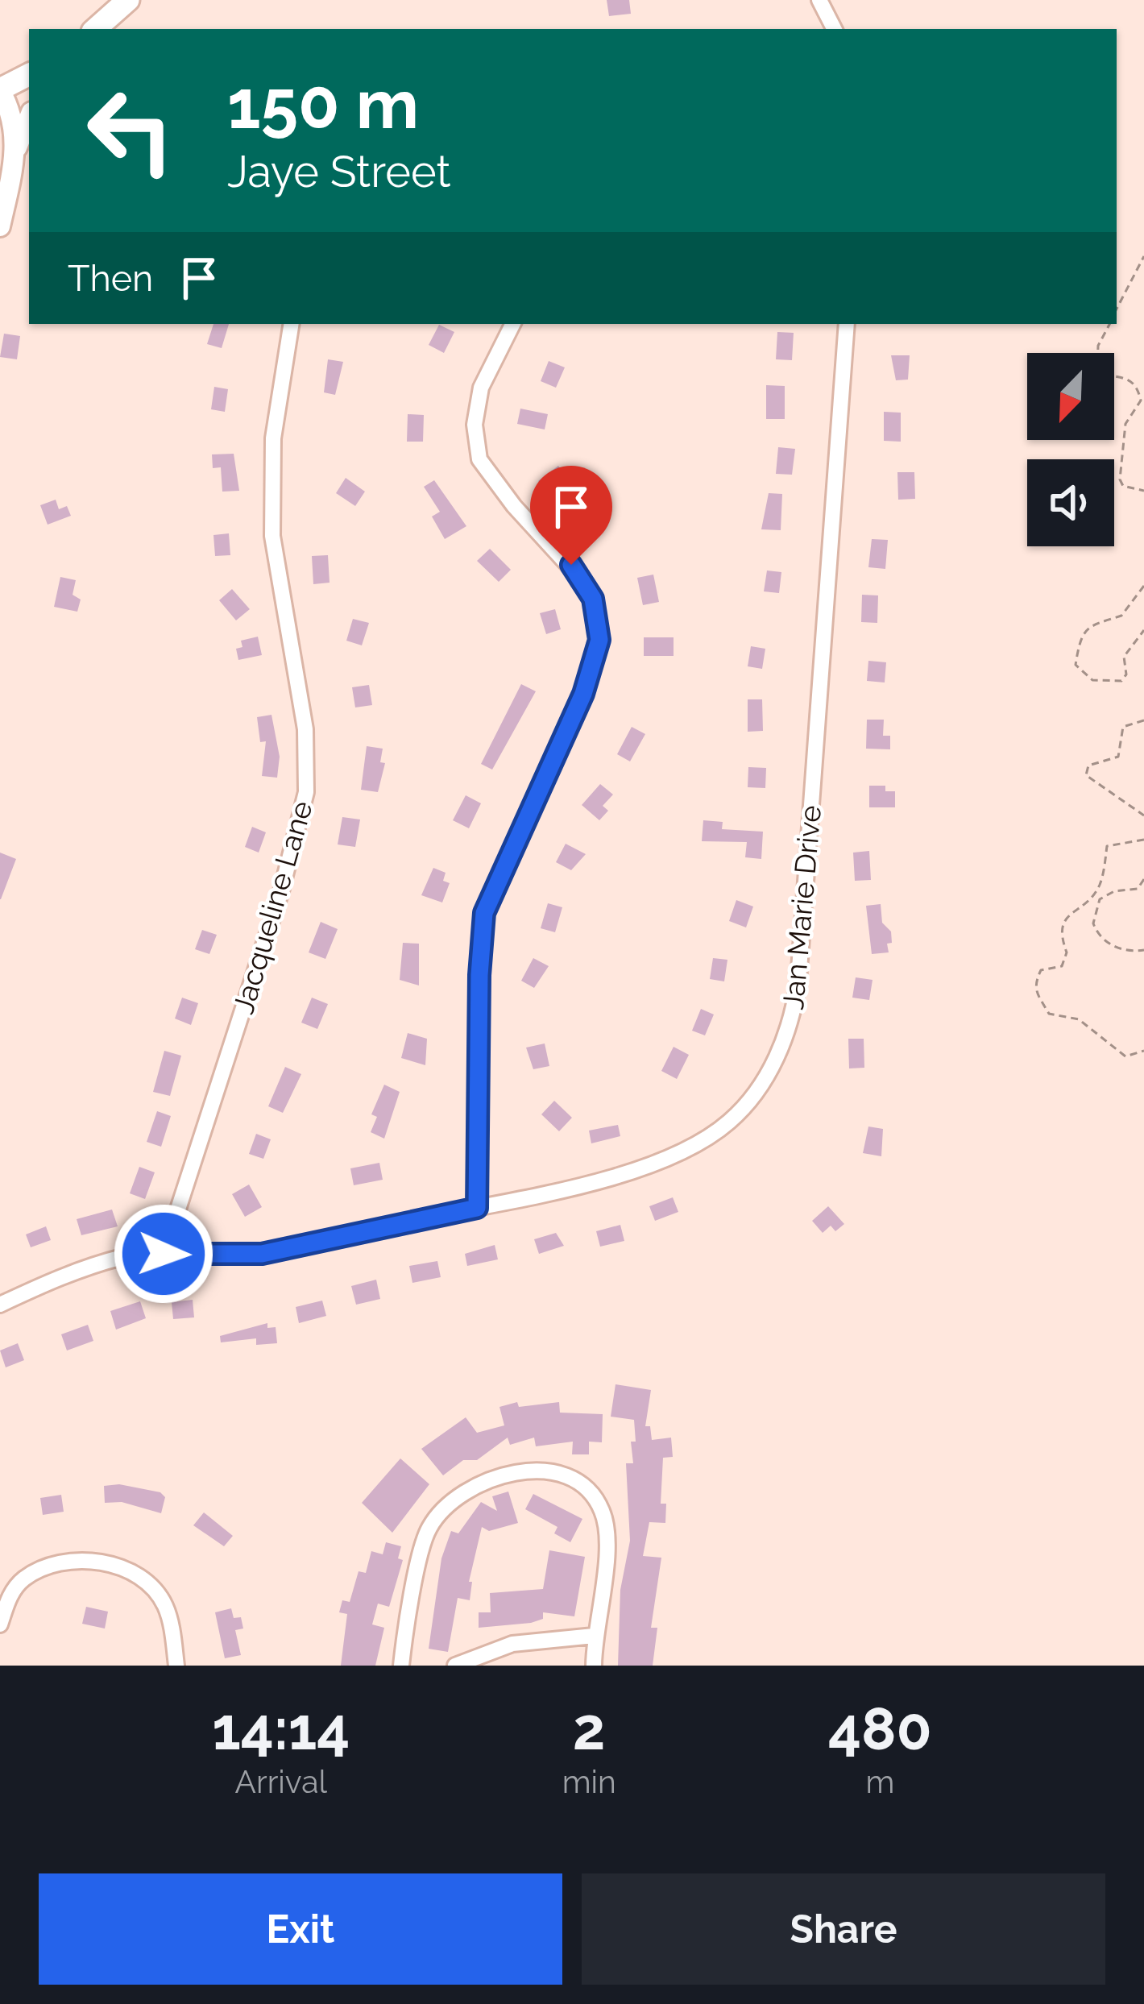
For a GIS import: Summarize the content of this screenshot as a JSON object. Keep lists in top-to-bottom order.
{
  "streets": {
    "street": ["Jacqueline Lane", "Jan Marie Drive"]
  },
  "crossings": [
    ["Jacqueline Lane", "Jan Marie Drive"]
  ],
  "north": "bottom left",
  "page": {
    "turn": ["150 m", "Jaye Street"],
    "then": "Then",
    "eta": [
      "14:14",
      "Arrival",
      "2",
      "min",
      "480",
      "m"
    ],
    "buttons": ["Exit", "Share"]
  }
}
